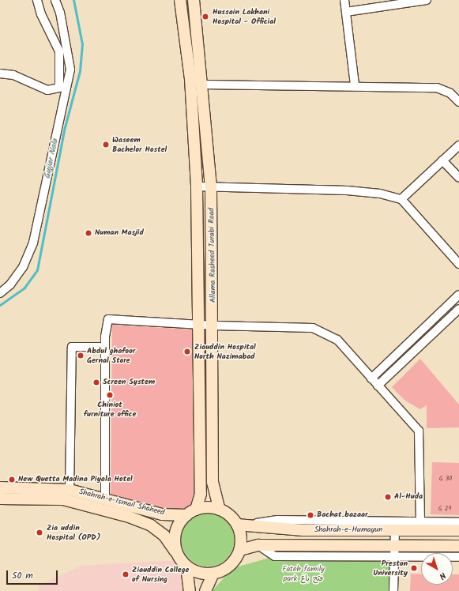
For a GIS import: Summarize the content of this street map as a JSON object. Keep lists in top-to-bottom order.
{
  "streets": {
    "main road": ["Allama Rasheed Turabi Road", "Shahrah-e-Ismail Shaheed", "Shahrah-e-Humayun"]
  },
  "crossings": [
    ["Allama Rasheed Turabi Road", "Shahrah-e-Ismail Shaheed"],
    ["Allama Rasheed Turabi Road", "Shahrah-e-Humayun"],
    ["Shahrah-e-Ismail Shaheed", "Shahrah-e-Humayun"]
  ],
  "water": ["Gujjar Nala"],
  "parks": ["Fateh family park فتح باغ"],
  "places": [
    "Hussain Lakhani Hospital - Official",
    "Waseem Bachelor Hostel",
    "Numan Masjid",
    "Ziauddin Hospital North Nazimabad",
    "Abdul ghafoor Gernal Store",
    "Screen System",
    "Chiniot furniture office",
    "New Quetta Madina Piyala Hotel",
    "Al-Huda",
    "Bachat bazaar",
    "Zia uddin Hospital (OPD)",
    "Preston University",
    "Ziauddin College of Nursing"
  ],
  "house_numbers": ["G 30", "G 29"],
  "scale_bar": "50 m",
  "north": "bottom right"
}
